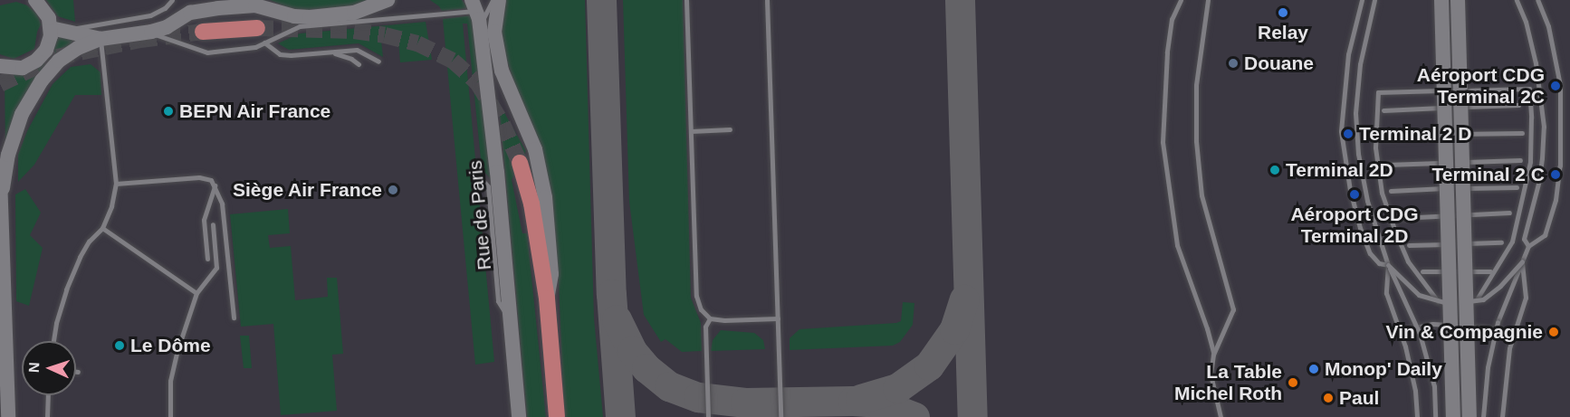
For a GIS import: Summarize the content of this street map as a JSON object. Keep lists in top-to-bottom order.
{
  "streets": {
    "street": ["Rue de Paris"]
  },
  "places": [
    "Relay",
    "Douane",
    "Aéroport CDG Terminal 2C",
    "BEPN Air France",
    "Terminal 2 D",
    "Terminal 2D",
    "Terminal 2 C",
    "Siège Air France",
    "Aéroport CDG Terminal 2D",
    "Vin & Compagnie",
    "Le Dôme",
    "Monop' Daily",
    "La Table Michel Roth",
    "Paul"
  ],
  "north": "left"
}
